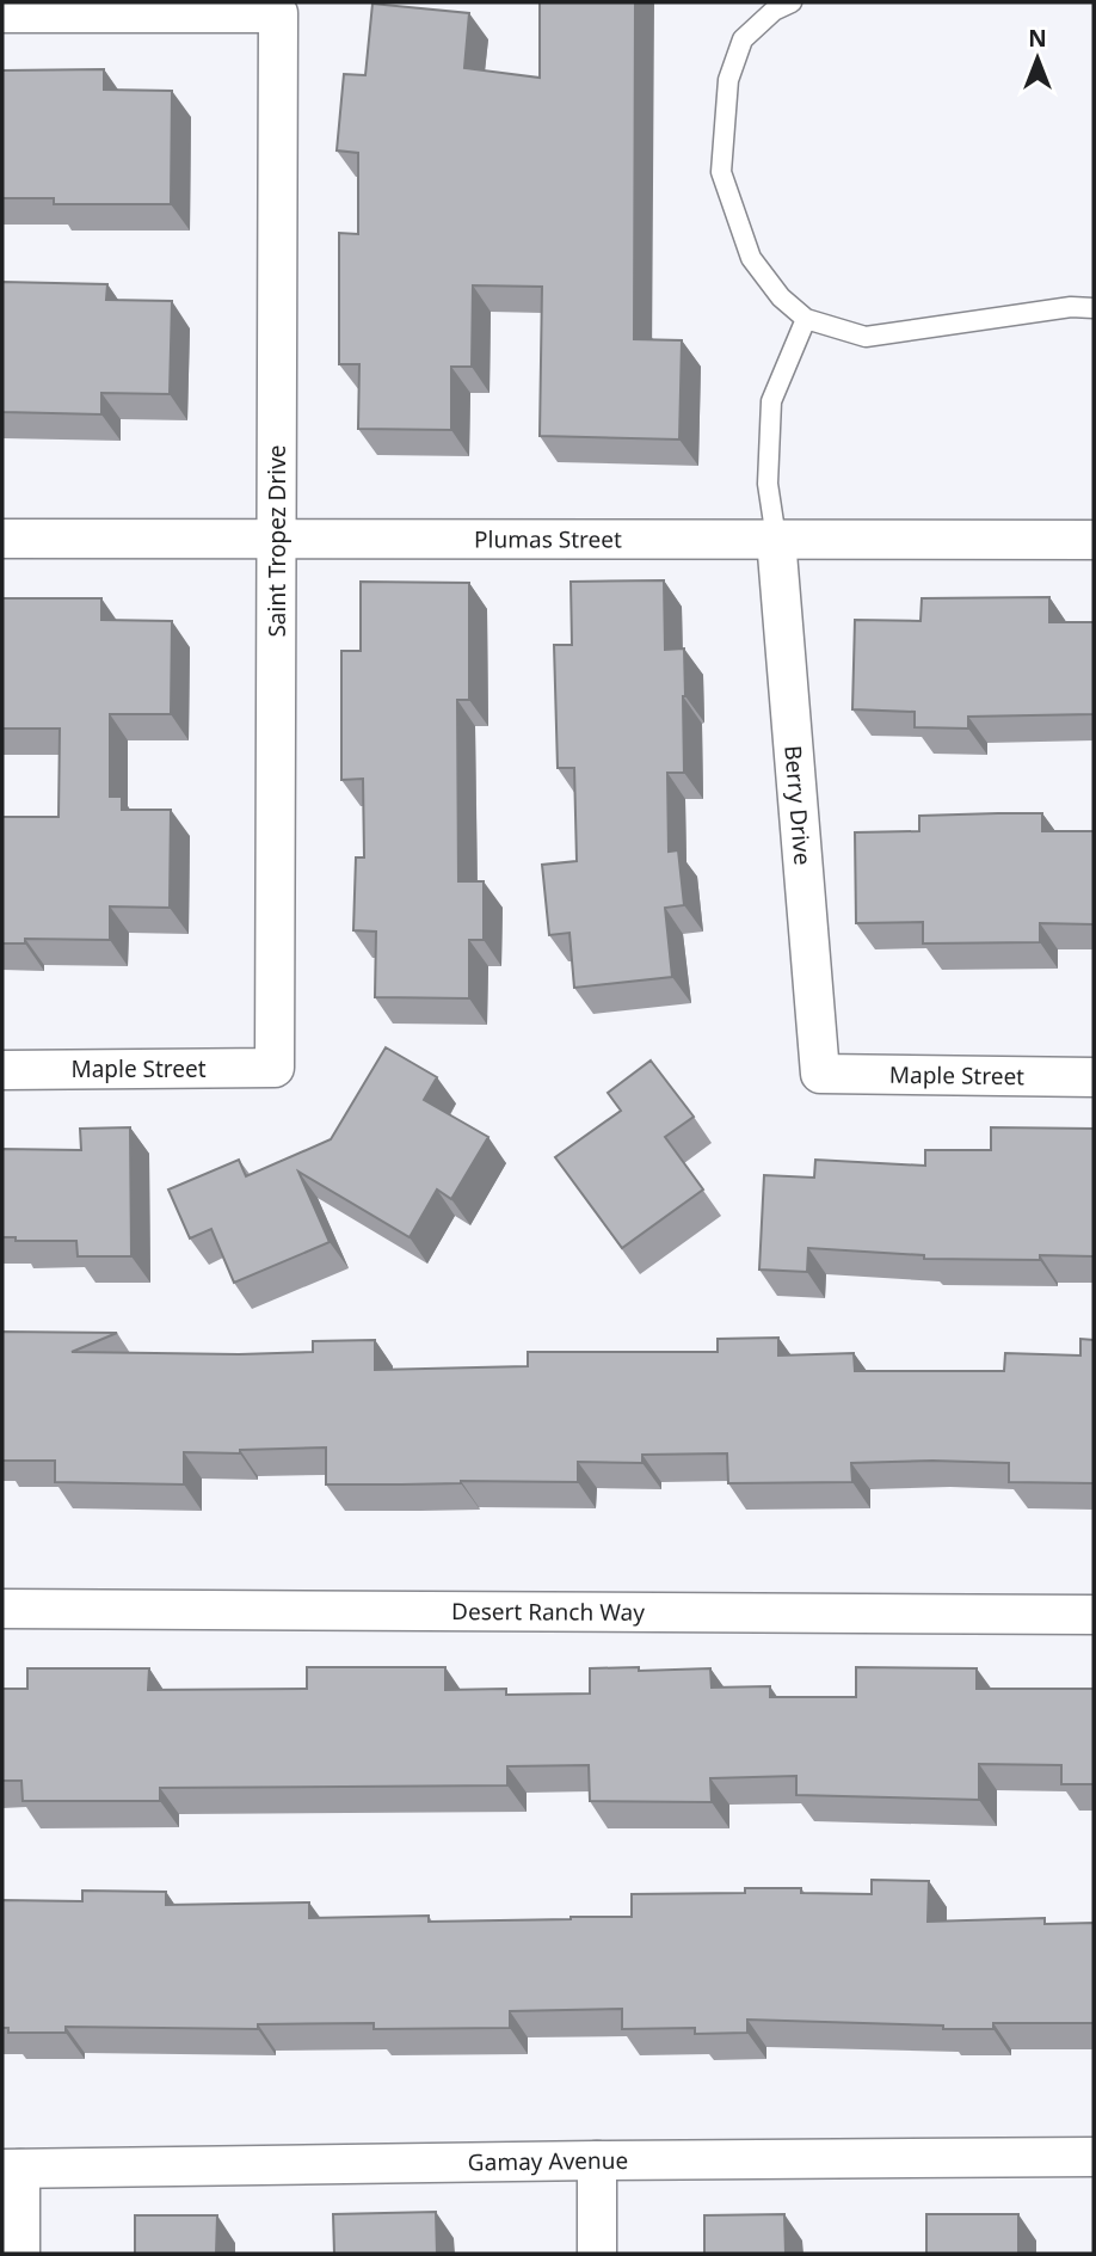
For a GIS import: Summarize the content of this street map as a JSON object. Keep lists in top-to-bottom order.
{
  "streets": {
    "street": [
      "Plumas Street",
      "Saint Tropez Drive",
      "Berry Drive",
      "Maple Street",
      "Desert Ranch Way",
      "Gamay Avenue"
    ]
  },
  "crossings": [
    ["Plumas Street", "Saint Tropez Drive"],
    ["Plumas Street", "Berry Drive"],
    ["Saint Tropez Drive", "Maple Street"],
    ["Berry Drive", "Maple Street"]
  ],
  "north": "top"
}
